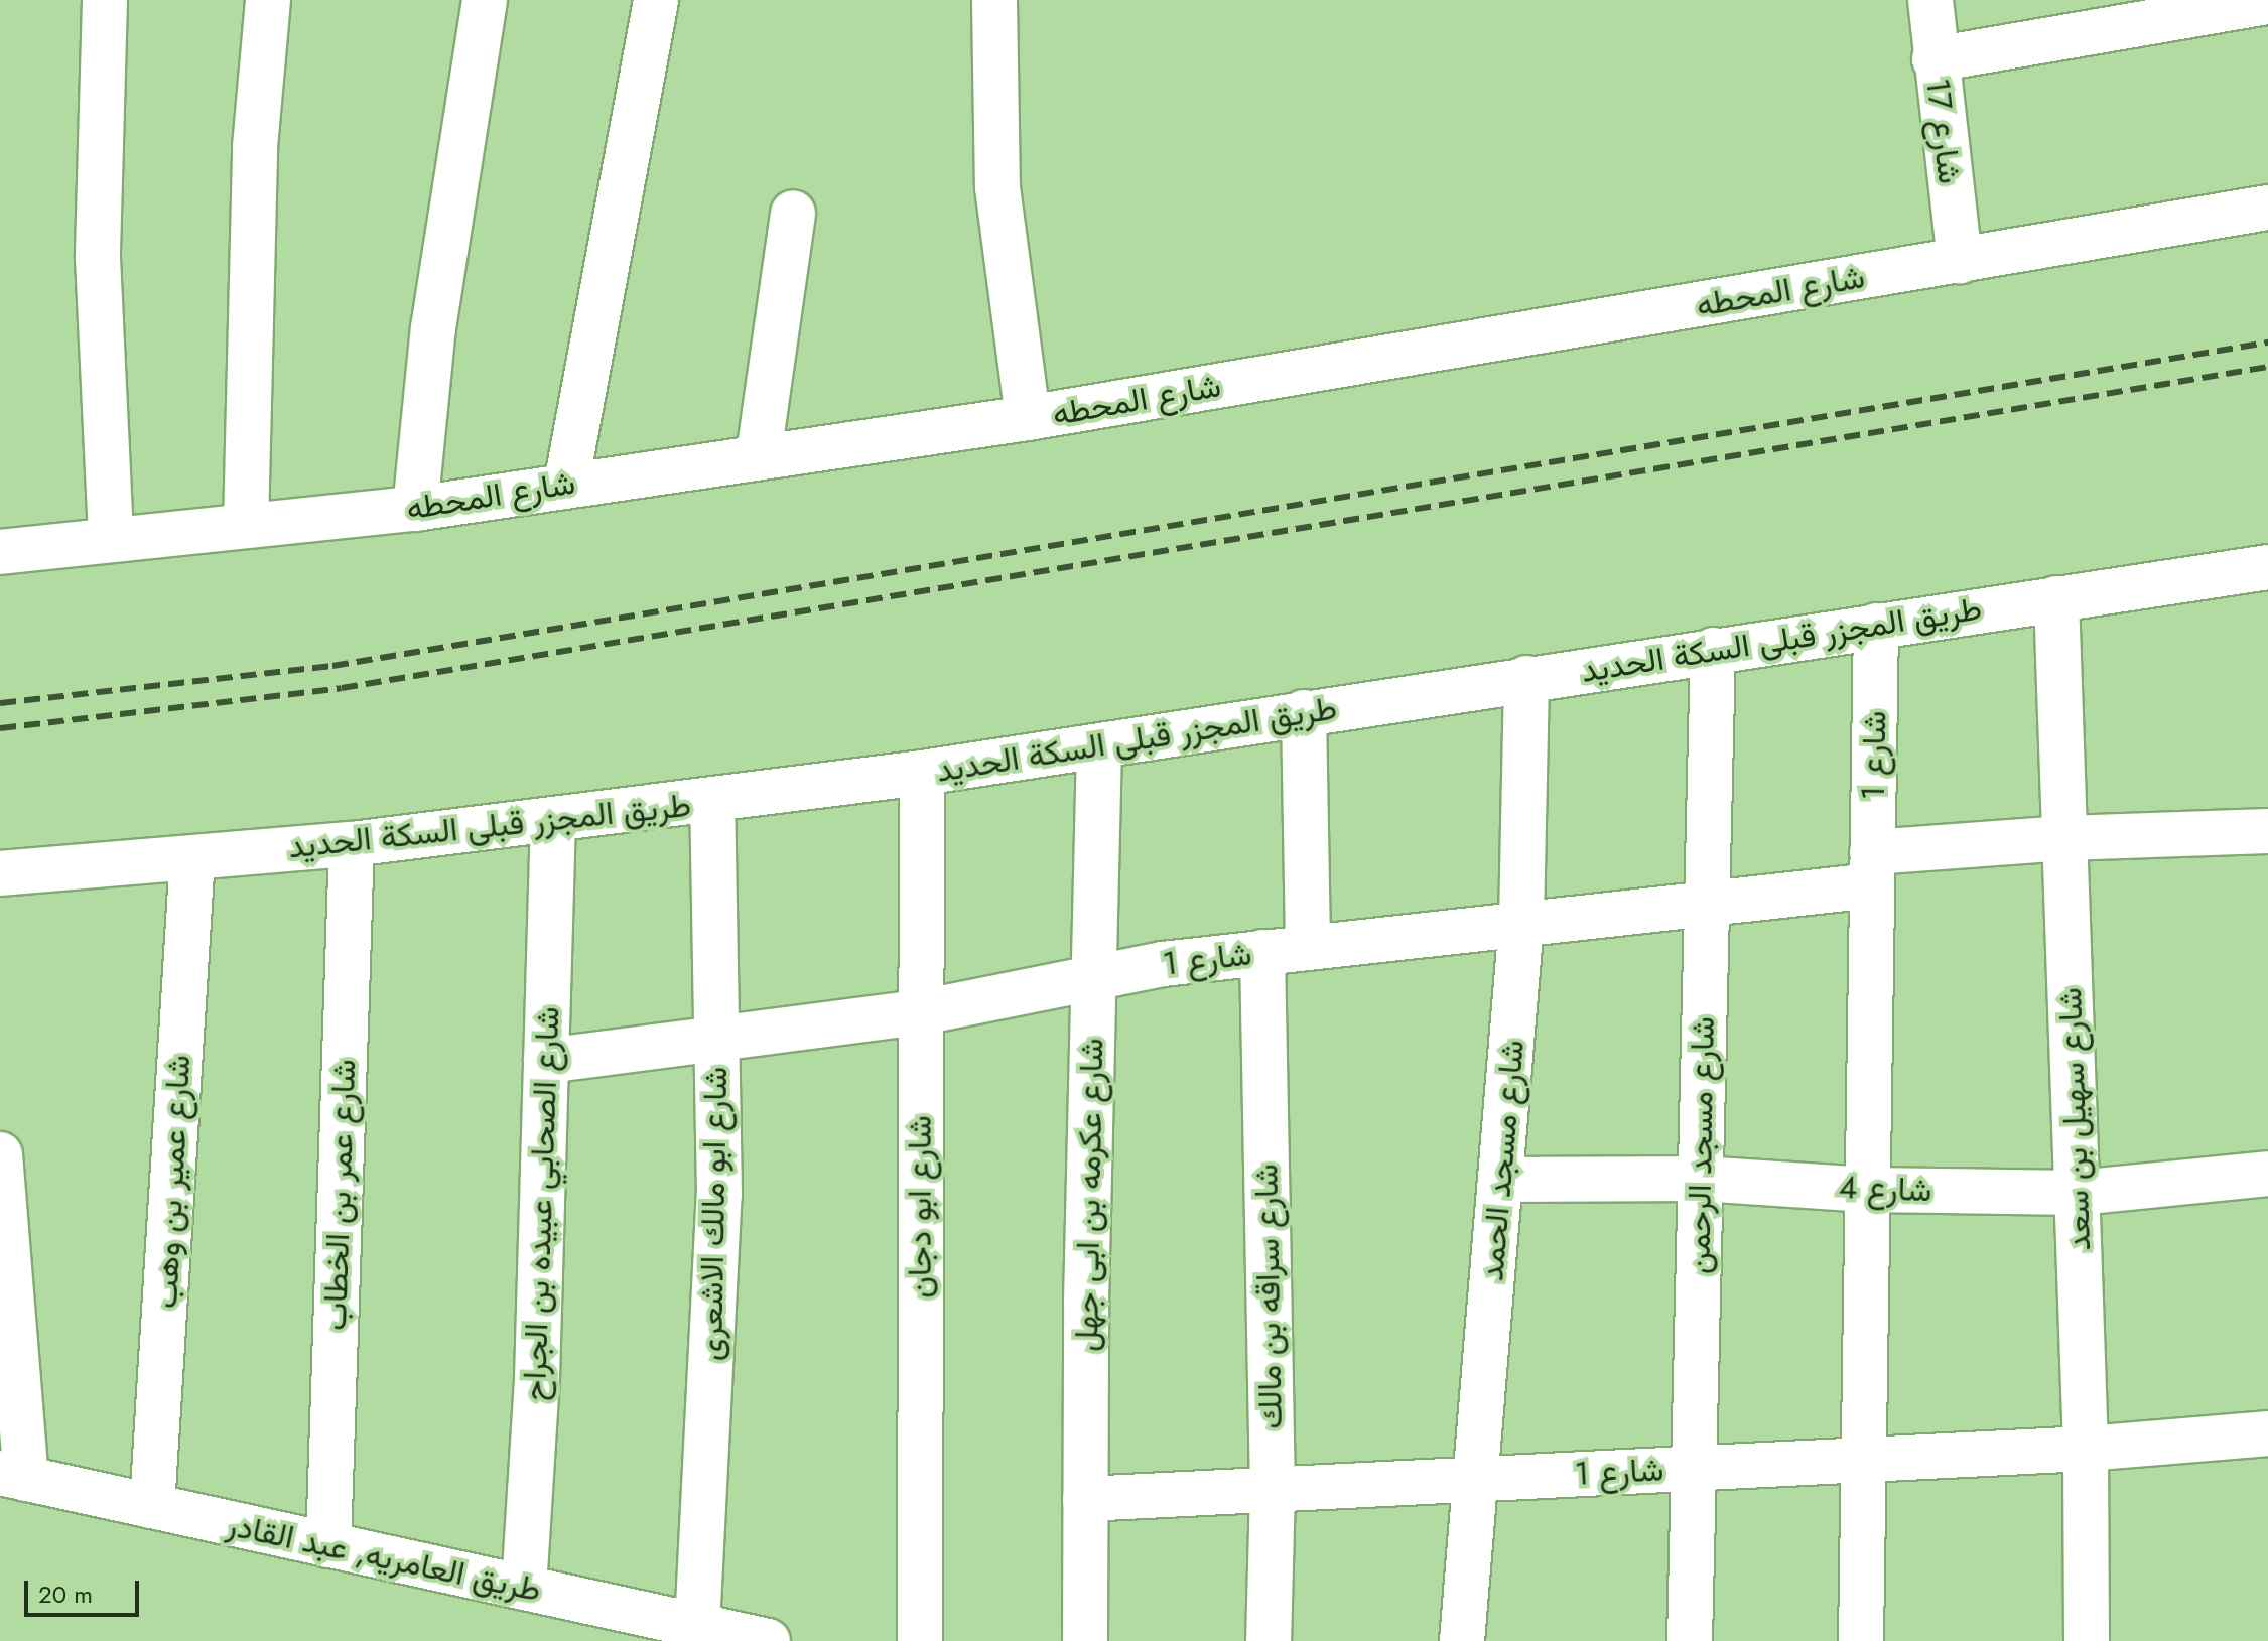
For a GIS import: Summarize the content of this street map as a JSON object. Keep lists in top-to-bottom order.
{
  "streets": {
    "street": [
      "شارع 17",
      "شارع المحطه",
      "طريق المجزر قبلى السكة الحديد",
      "شارع 1",
      "شارع سهيل بن سعد",
      "شارع مسجد الرحمن",
      "شارع مسجد الحمد",
      "شارع عمير بن وهب",
      "شارع 4",
      "شارع عمر بن الخطاب",
      "شارع عكرمه بن ابى جهل",
      "شارع الصحابي عبيده بن الجراح",
      "شارع ابو دجان",
      "شارع ابو مالك الاشعرى",
      "شارع سراقه بن مالك",
      "طريق العامريه, عبد القادر"
    ]
  },
  "crossings": [
    ["شارع 17", "شارع المحطه"],
    ["طريق المجزر قبلى السكة الحديد", "شارع 1"],
    ["طريق المجزر قبلى السكة الحديد", "شارع سهيل بن سعد"],
    ["طريق المجزر قبلى السكة الحديد", "شارع مسجد الرحمن"],
    ["طريق المجزر قبلى السكة الحديد", "شارع مسجد الحمد"],
    ["طريق المجزر قبلى السكة الحديد", "شارع عمير بن وهب"],
    ["طريق المجزر قبلى السكة الحديد", "شارع عمر بن الخطاب"],
    ["طريق المجزر قبلى السكة الحديد", "شارع عكرمه بن ابى جهل"],
    ["طريق المجزر قبلى السكة الحديد", "شارع الصحابي عبيده بن الجراح"],
    ["طريق المجزر قبلى السكة الحديد", "شارع ابو دجان"],
    ["طريق المجزر قبلى السكة الحديد", "شارع ابو مالك الاشعرى"],
    ["شارع 1", "شارع سهيل بن سعد"],
    ["شارع 1", "شارع مسجد الرحمن"],
    ["شارع 1", "شارع مسجد الحمد"],
    ["شارع 1", "شارع 4"],
    ["شارع 1", "شارع عكرمه بن ابى جهل"],
    ["شارع 1", "شارع الصحابي عبيده بن الجراح"],
    ["شارع 1", "شارع ابو دجان"],
    ["شارع 1", "شارع ابو مالك الاشعرى"],
    ["شارع 1", "شارع سراقه بن مالك"],
    ["شارع سهيل بن سعد", "شارع 4"],
    ["شارع مسجد الرحمن", "شارع 4"],
    ["شارع مسجد الحمد", "شارع 4"],
    ["شارع عمير بن وهب", "طريق العامريه, عبد القادر"],
    ["شارع عمر بن الخطاب", "طريق العامريه, عبد القادر"],
    ["شارع الصحابي عبيده بن الجراح", "طريق العامريه, عبد القادر"],
    ["شارع ابو مالك الاشعرى", "طريق العامريه, عبد القادر"]
  ],
  "scale_bar": "20 m"
}
